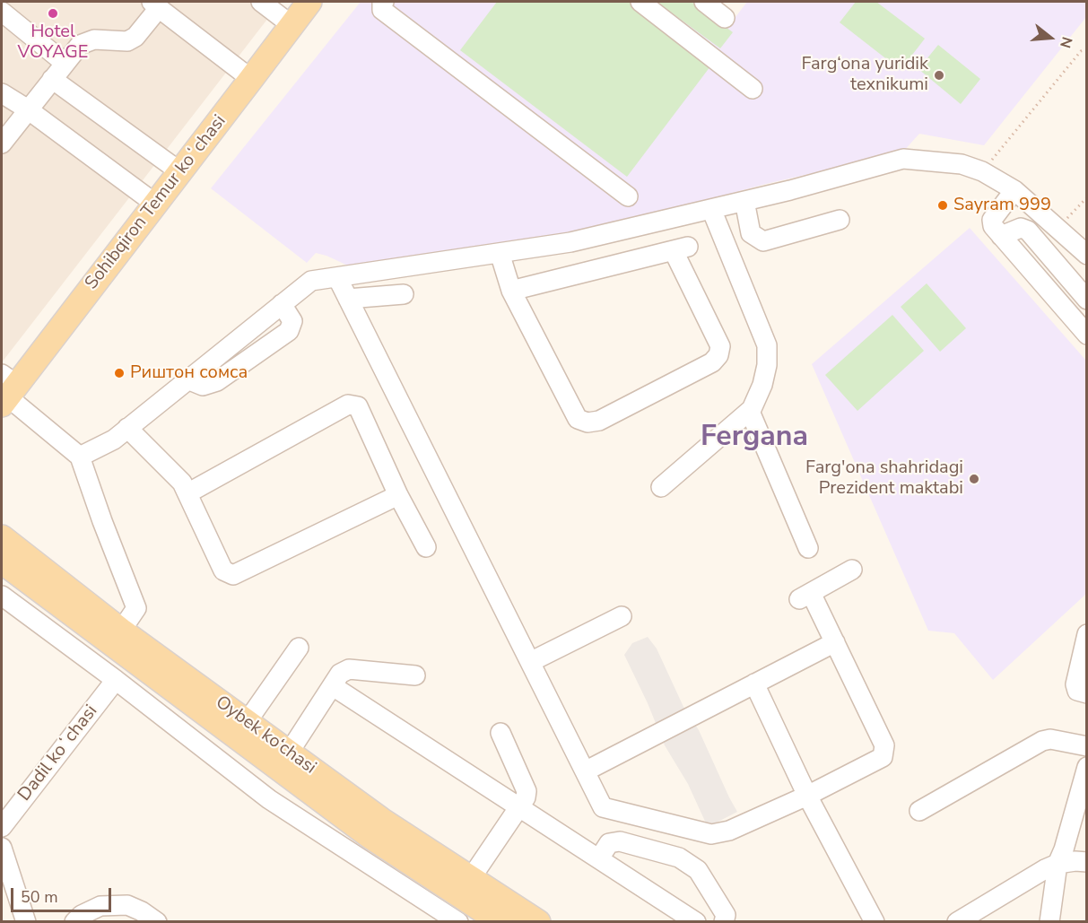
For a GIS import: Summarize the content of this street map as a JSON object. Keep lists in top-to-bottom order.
{
  "streets": {
    "main road": ["Sohibqiron Temur koʻchasi", "Oybek ko‘chasi"],
    "street": ["Dadil koʻchasi"]
  },
  "districts": ["Fergana"],
  "places": [
    "Hotel VOYAGE",
    "Farg‘ona yuridik texnikumi",
    "Sayram 999",
    "Риштон сомса",
    "Farg'ona shahridagi Prezident maktabi"
  ],
  "scale_bar": "50 m",
  "north": "right"
}
